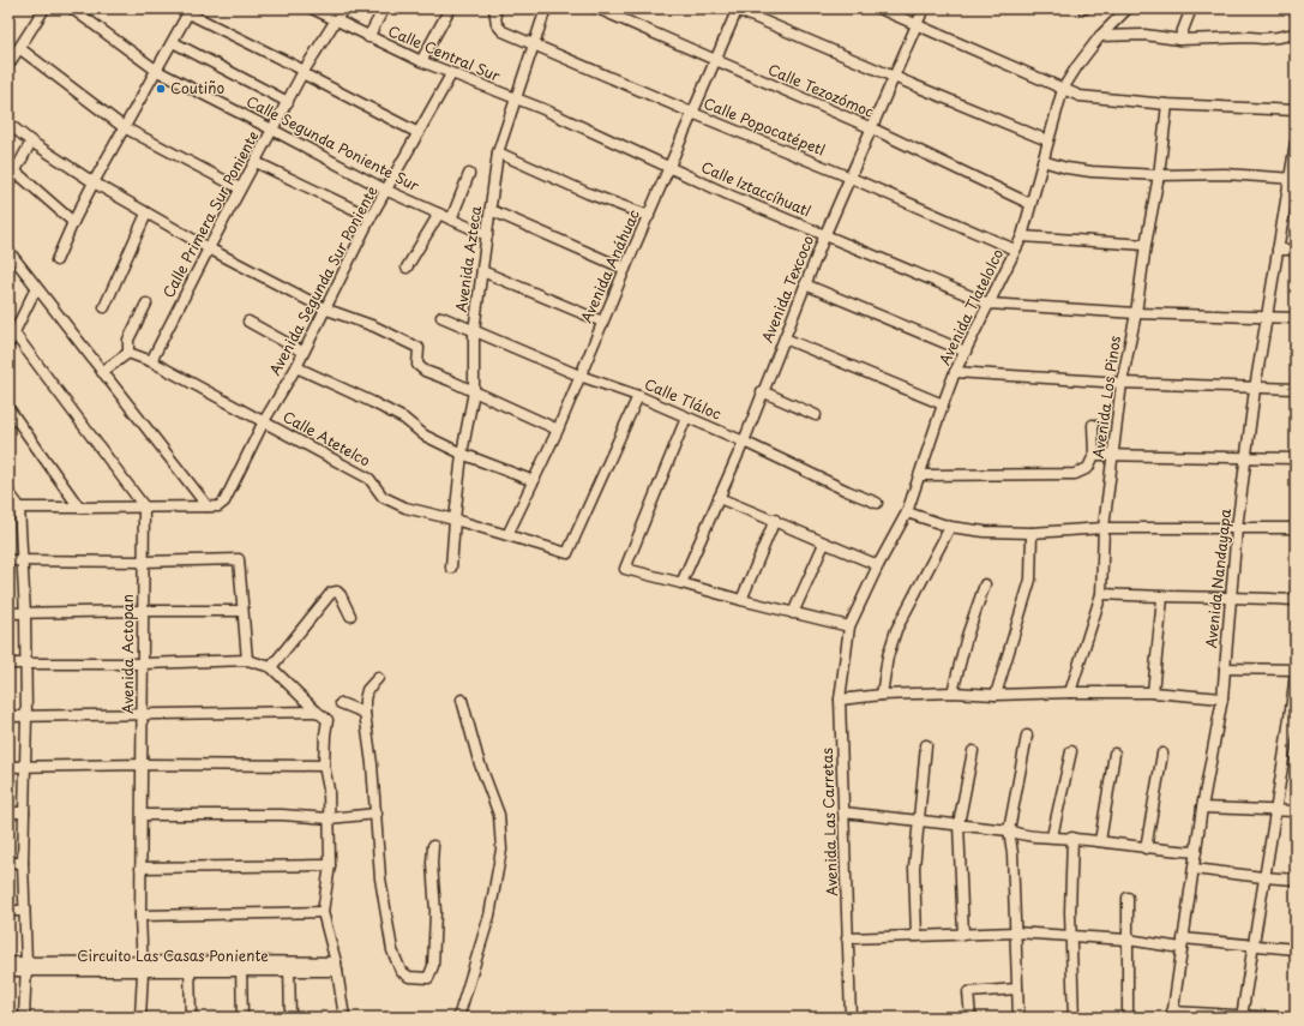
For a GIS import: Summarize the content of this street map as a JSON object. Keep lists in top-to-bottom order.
{
  "streets": {
    "street": [
      "Calle Central Sur",
      "Calle Tezozómoc",
      "Calle Popocatépetl",
      "Calle Segunda Poniente Sur",
      "Calle Iztaccíhuatl",
      "Calle Primera Sur Poniente",
      "Avenida Azteca",
      "Avenida Anáhuac",
      "Avenida Segunda Sur Poniente",
      "Avenida Texcoco",
      "Avenida Tlatelolco",
      "Avenida Los Pinos",
      "Calle Tláloc",
      "Calle Atetelco",
      "Avenida Nandayapa",
      "Avenida Actopan",
      "Avenida Las Carretas",
      "Circuito Las Casas Poniente"
    ]
  },
  "crossings": [
    ["Calle Central Sur", "Calle Iztaccíhuatl"],
    ["Calle Central Sur", "Calle Primera Sur Poniente"],
    ["Calle Central Sur", "Avenida Azteca"],
    ["Calle Central Sur", "Avenida Segunda Sur Poniente"],
    ["Calle Tezozómoc", "Avenida Anáhuac"],
    ["Calle Tezozómoc", "Avenida Texcoco"],
    ["Calle Tezozómoc", "Avenida Tlatelolco"],
    ["Calle Popocatépetl", "Avenida Azteca"],
    ["Calle Popocatépetl", "Avenida Anáhuac"],
    ["Calle Popocatépetl", "Avenida Texcoco"],
    ["Calle Popocatépetl", "Avenida Tlatelolco"],
    ["Calle Segunda Poniente Sur", "Calle Primera Sur Poniente"],
    ["Calle Segunda Poniente Sur", "Avenida Azteca"],
    ["Calle Segunda Poniente Sur", "Avenida Segunda Sur Poniente"],
    ["Calle Iztaccíhuatl", "Avenida Azteca"],
    ["Calle Iztaccíhuatl", "Avenida Anáhuac"],
    ["Calle Iztaccíhuatl", "Avenida Texcoco"],
    ["Calle Iztaccíhuatl", "Avenida Tlatelolco"],
    ["Calle Iztaccíhuatl", "Avenida Los Pinos"],
    ["Calle Iztaccíhuatl", "Avenida Nandayapa"],
    ["Calle Primera Sur Poniente", "Calle Atetelco"],
    ["Avenida Azteca", "Calle Tláloc"],
    ["Avenida Azteca", "Calle Atetelco"],
    ["Avenida Anáhuac", "Calle Tláloc"],
    ["Avenida Anáhuac", "Calle Atetelco"],
    ["Avenida Segunda Sur Poniente", "Calle Atetelco"],
    ["Avenida Texcoco", "Calle Tláloc"],
    ["Avenida Tlatelolco", "Avenida Las Carretas"],
    ["Calle Tláloc", "Calle Atetelco"],
    ["Avenida Actopan", "Circuito Las Casas Poniente"]
  ],
  "places": ["Coutiño"]
}
